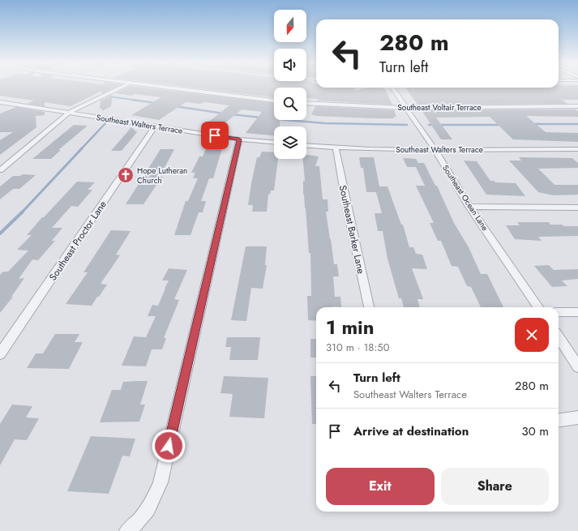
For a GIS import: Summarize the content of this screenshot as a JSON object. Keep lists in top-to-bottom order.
{
  "streets": {
    "street": [
      "Southeast Voltair Terrace",
      "Southeast Walters Terrace",
      "Southeast Ocean Lane",
      "Southeast Barker Lane",
      "Southeast Proctor Lane"
    ]
  },
  "crossings": [
    ["Southeast Voltair Terrace", "Southeast Ocean Lane"],
    ["Southeast Walters Terrace", "Southeast Ocean Lane"],
    ["Southeast Walters Terrace", "Southeast Barker Lane"],
    ["Southeast Walters Terrace", "Southeast Proctor Lane"]
  ],
  "places": {
    "church": ["Hope Lutheran Church"]
  },
  "north": "bottom",
  "page": {
    "turn": ["280 m", "Turn left"],
    "heading": ["1 min", "310 m · 18:50"],
    "list": [
      {
        "name": "Turn left",
        "note": "Southeast Walters Terrace",
        "value": "280 m"
      },
      {
        "name": "Arrive at destination",
        "value": "30 m"
      }
    ],
    "buttons": ["Exit", "Share"]
  }
}
